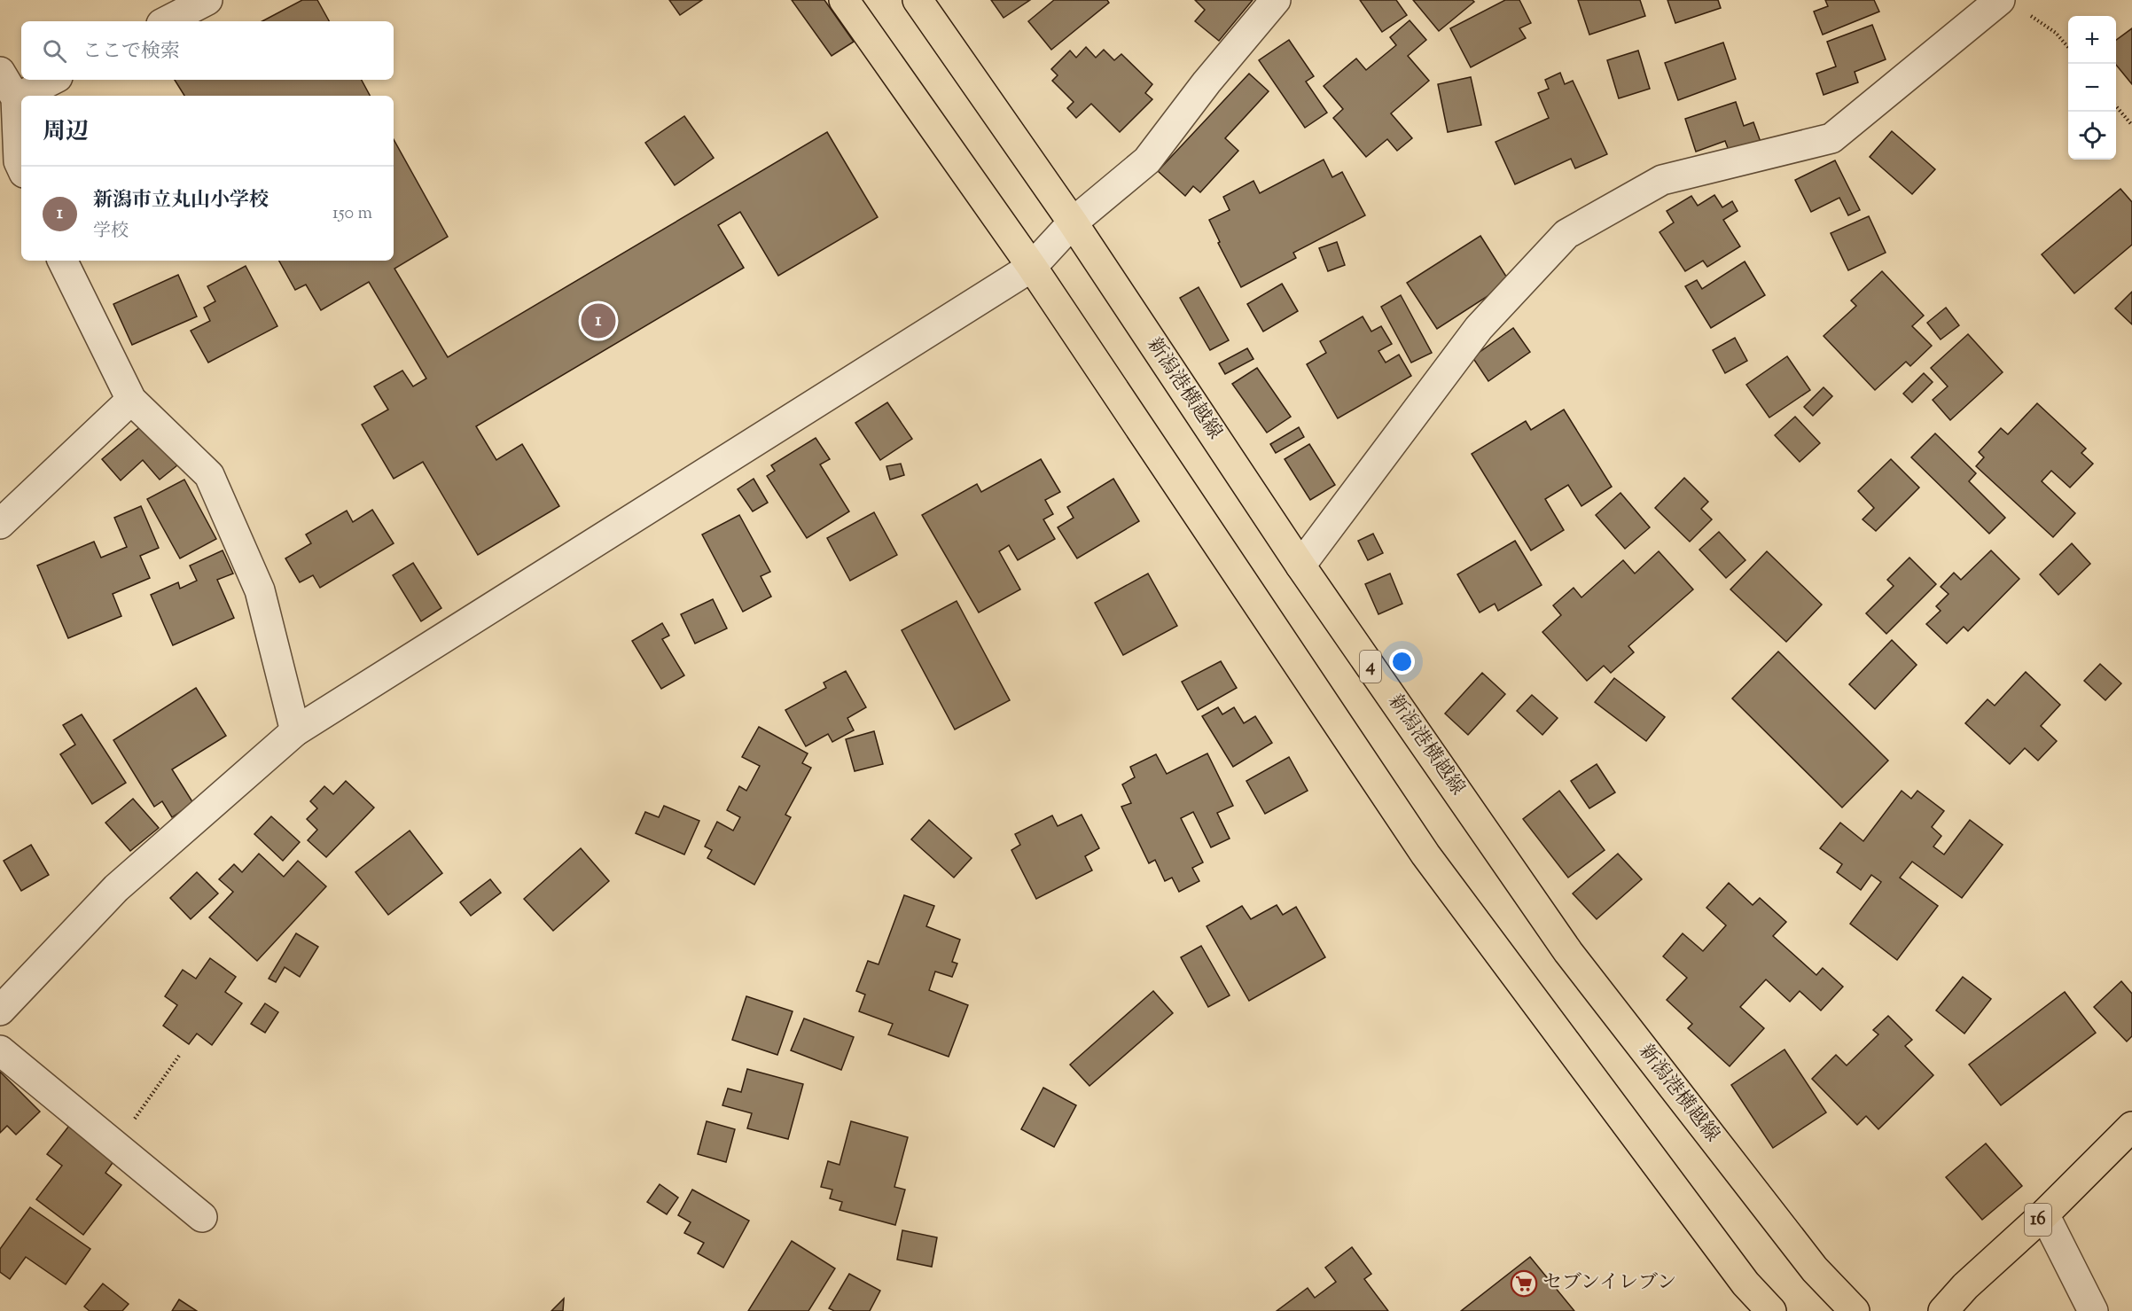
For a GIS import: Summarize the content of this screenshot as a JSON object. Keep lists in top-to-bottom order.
{
  "streets": {
    "main road": ["新潟港横越線", "4", "16"]
  },
  "places": {
    "supermarket": ["セブンイレブン"]
  },
  "page": {
    "map_buttons": ["+", "−"],
    "search": "ここで検索",
    "heading": "周辺",
    "list": [
      {
        "mark": "1",
        "name": "新潟市立丸山小学校",
        "note": "学校",
        "value": "150 m"
      }
    ],
    "pins": "1"
  }
}
